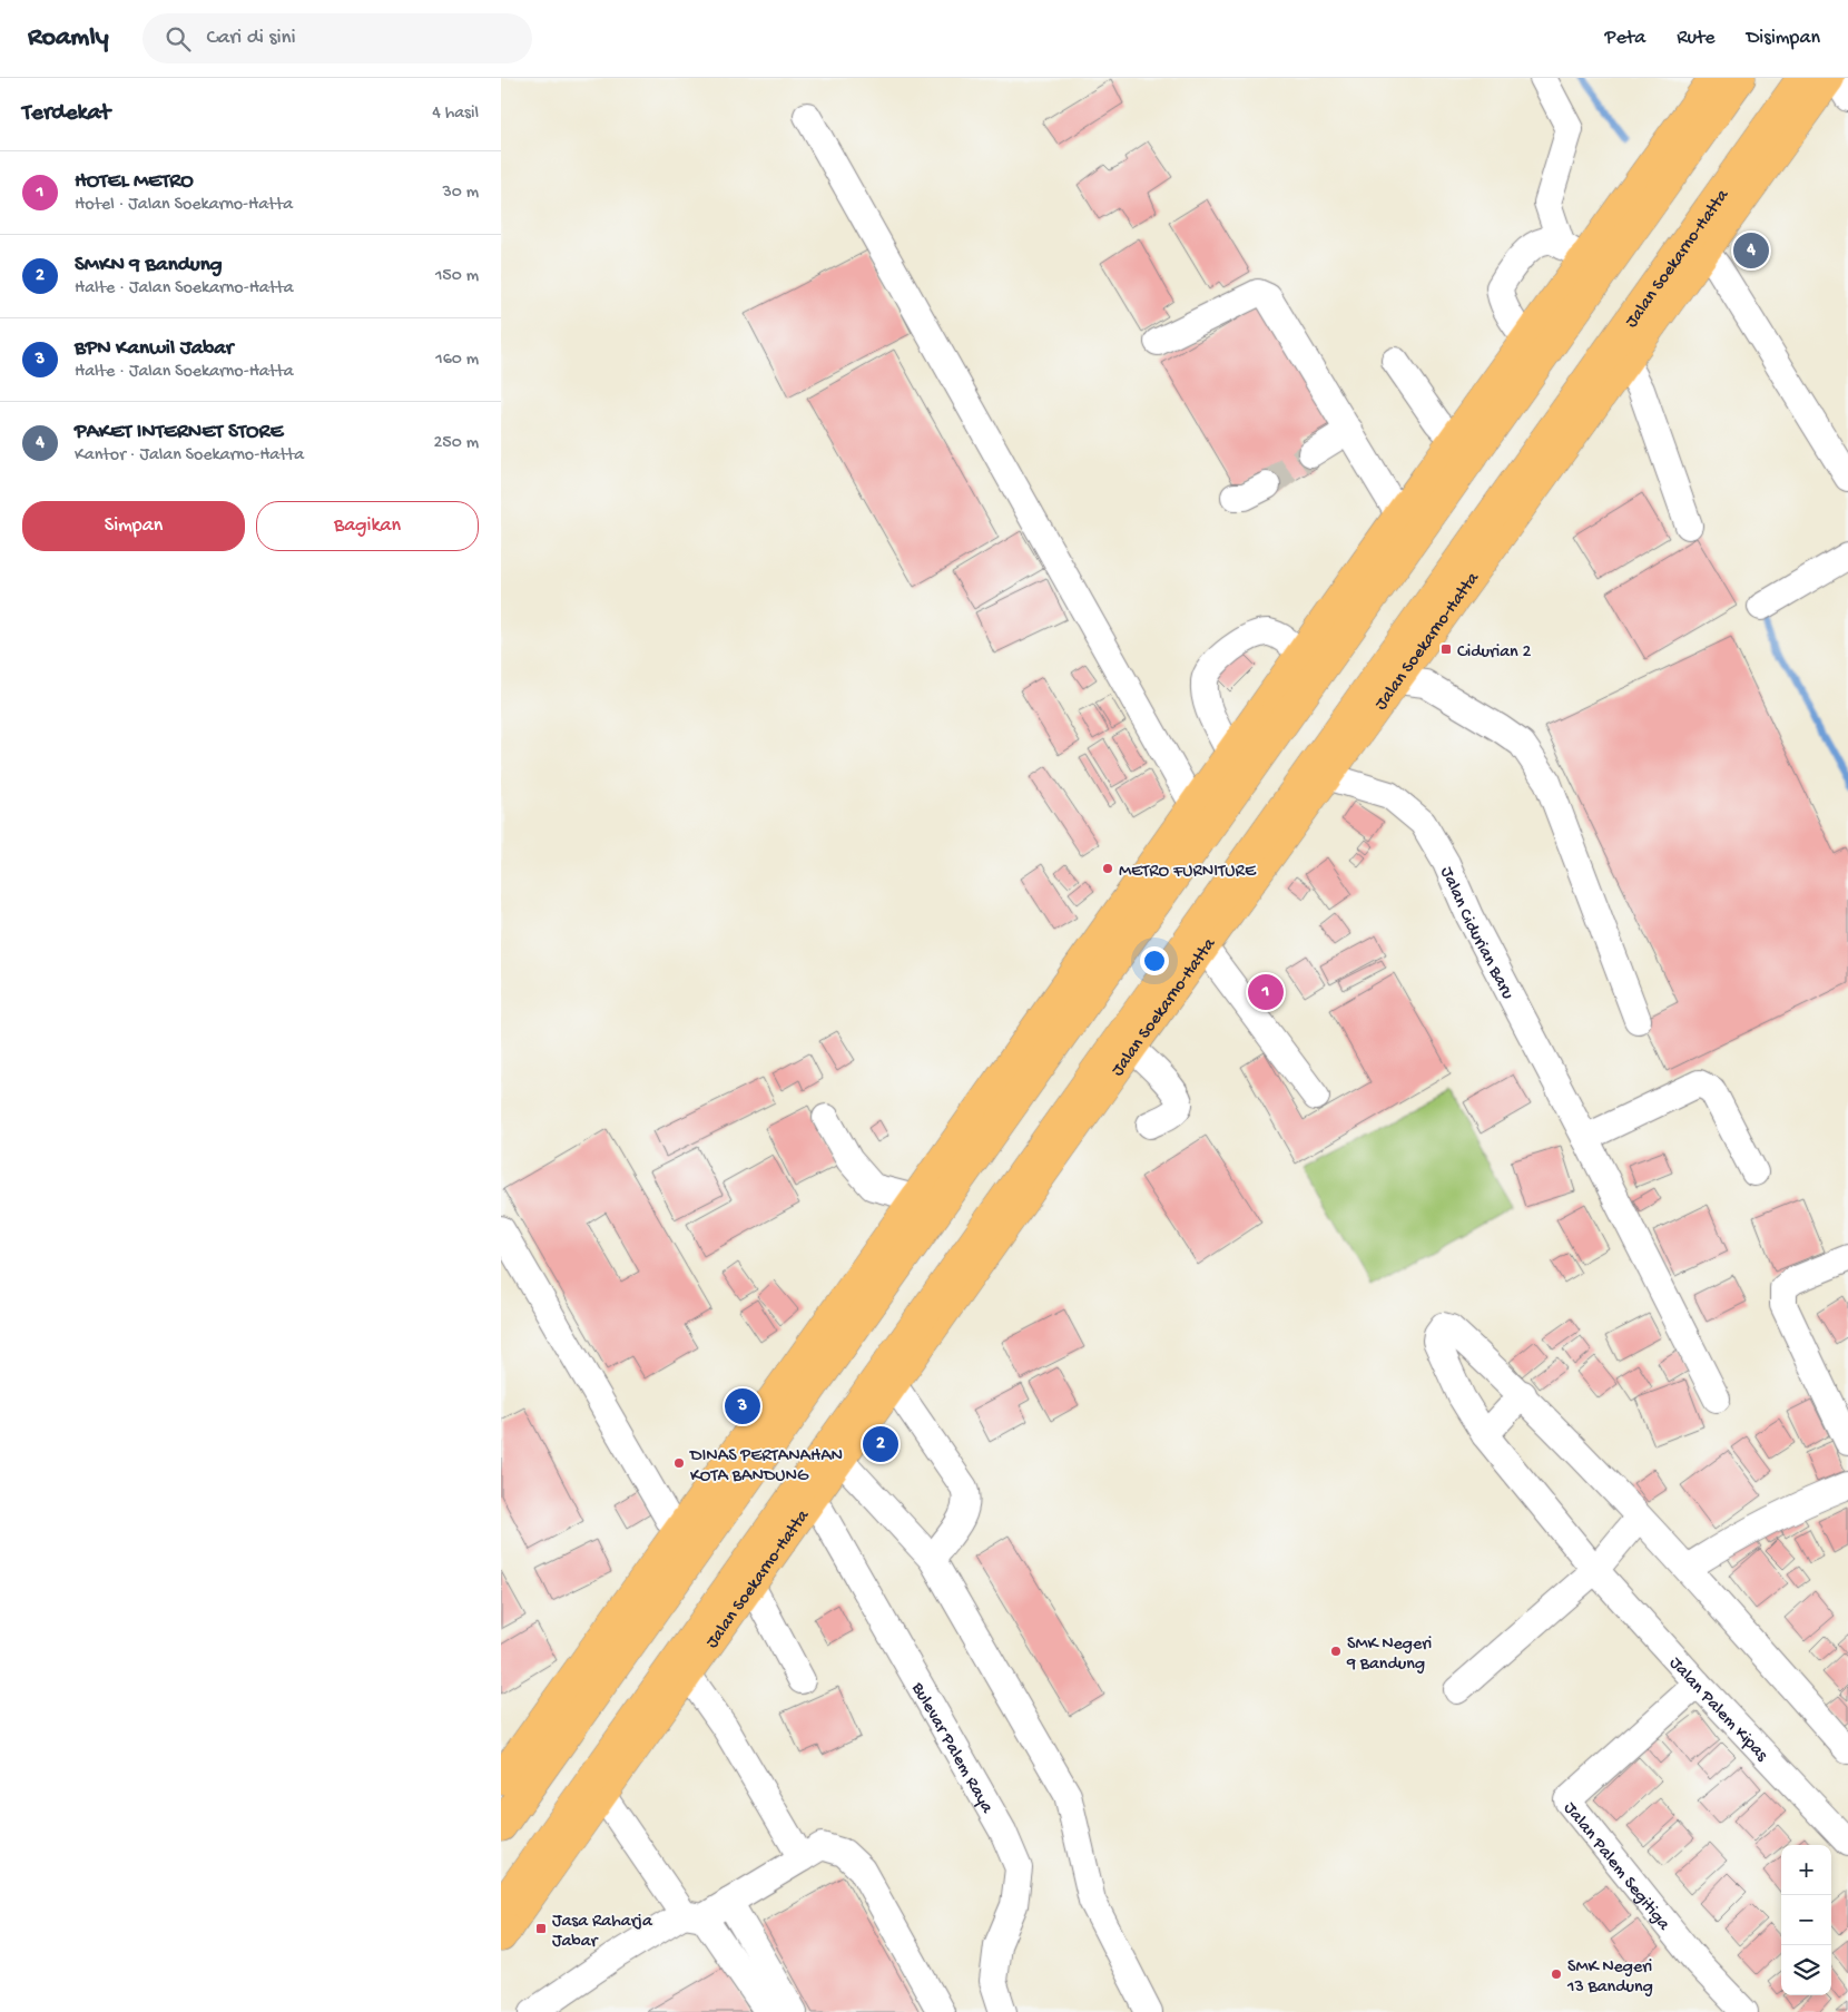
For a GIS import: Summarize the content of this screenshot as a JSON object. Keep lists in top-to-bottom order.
{
  "streets": {
    "main road": ["Jalan Soekarno-Hatta"],
    "street": [
      "Jalan Cidurian Baru",
      "Jalan Palem Kipas",
      "Bulevar Palem Raya",
      "Jalan Palem Segitiga"
    ]
  },
  "crossings": [
    ["Jalan Soekarno-Hatta", "Jalan Cidurian Baru"],
    ["Jalan Soekarno-Hatta", "Bulevar Palem Raya"],
    ["Jalan Palem Kipas", "Jalan Palem Segitiga"]
  ],
  "places": {
    "transit": ["Cidurian 2", "Jasa Raharja Jabar"],
    "other": [
      "METRO FURNITURE",
      "DINAS PERTANAHAN KOTA BANDUNG",
      "SMK Negeri 9 Bandung",
      "SMK Negeri 13 Bandung"
    ]
  },
  "page": {
    "header": "Roamly",
    "search": "Cari di sini",
    "nav": ["Peta", "Rute", "Disimpan"],
    "heading": ["Terdekat", "4 hasil"],
    "list": [
      {
        "mark": "1",
        "name": "HOTEL METRO",
        "note": "Hotel · Jalan Soekarno-Hatta",
        "value": "30 m"
      },
      {
        "mark": "2",
        "name": "SMKN 9 Bandung",
        "note": "Halte · Jalan Soekarno-Hatta",
        "value": "150 m"
      },
      {
        "mark": "3",
        "name": "BPN Kanwil Jabar",
        "note": "Halte · Jalan Soekarno-Hatta",
        "value": "160 m"
      },
      {
        "mark": "4",
        "name": "PAKET INTERNET STORE",
        "note": "Kantor · Jalan Soekarno-Hatta",
        "value": "250 m"
      }
    ],
    "pins": [
      "4",
      "1",
      "3",
      "2"
    ],
    "buttons": ["Simpan", "Bagikan"],
    "map_buttons": ["+", "−"]
  }
}
